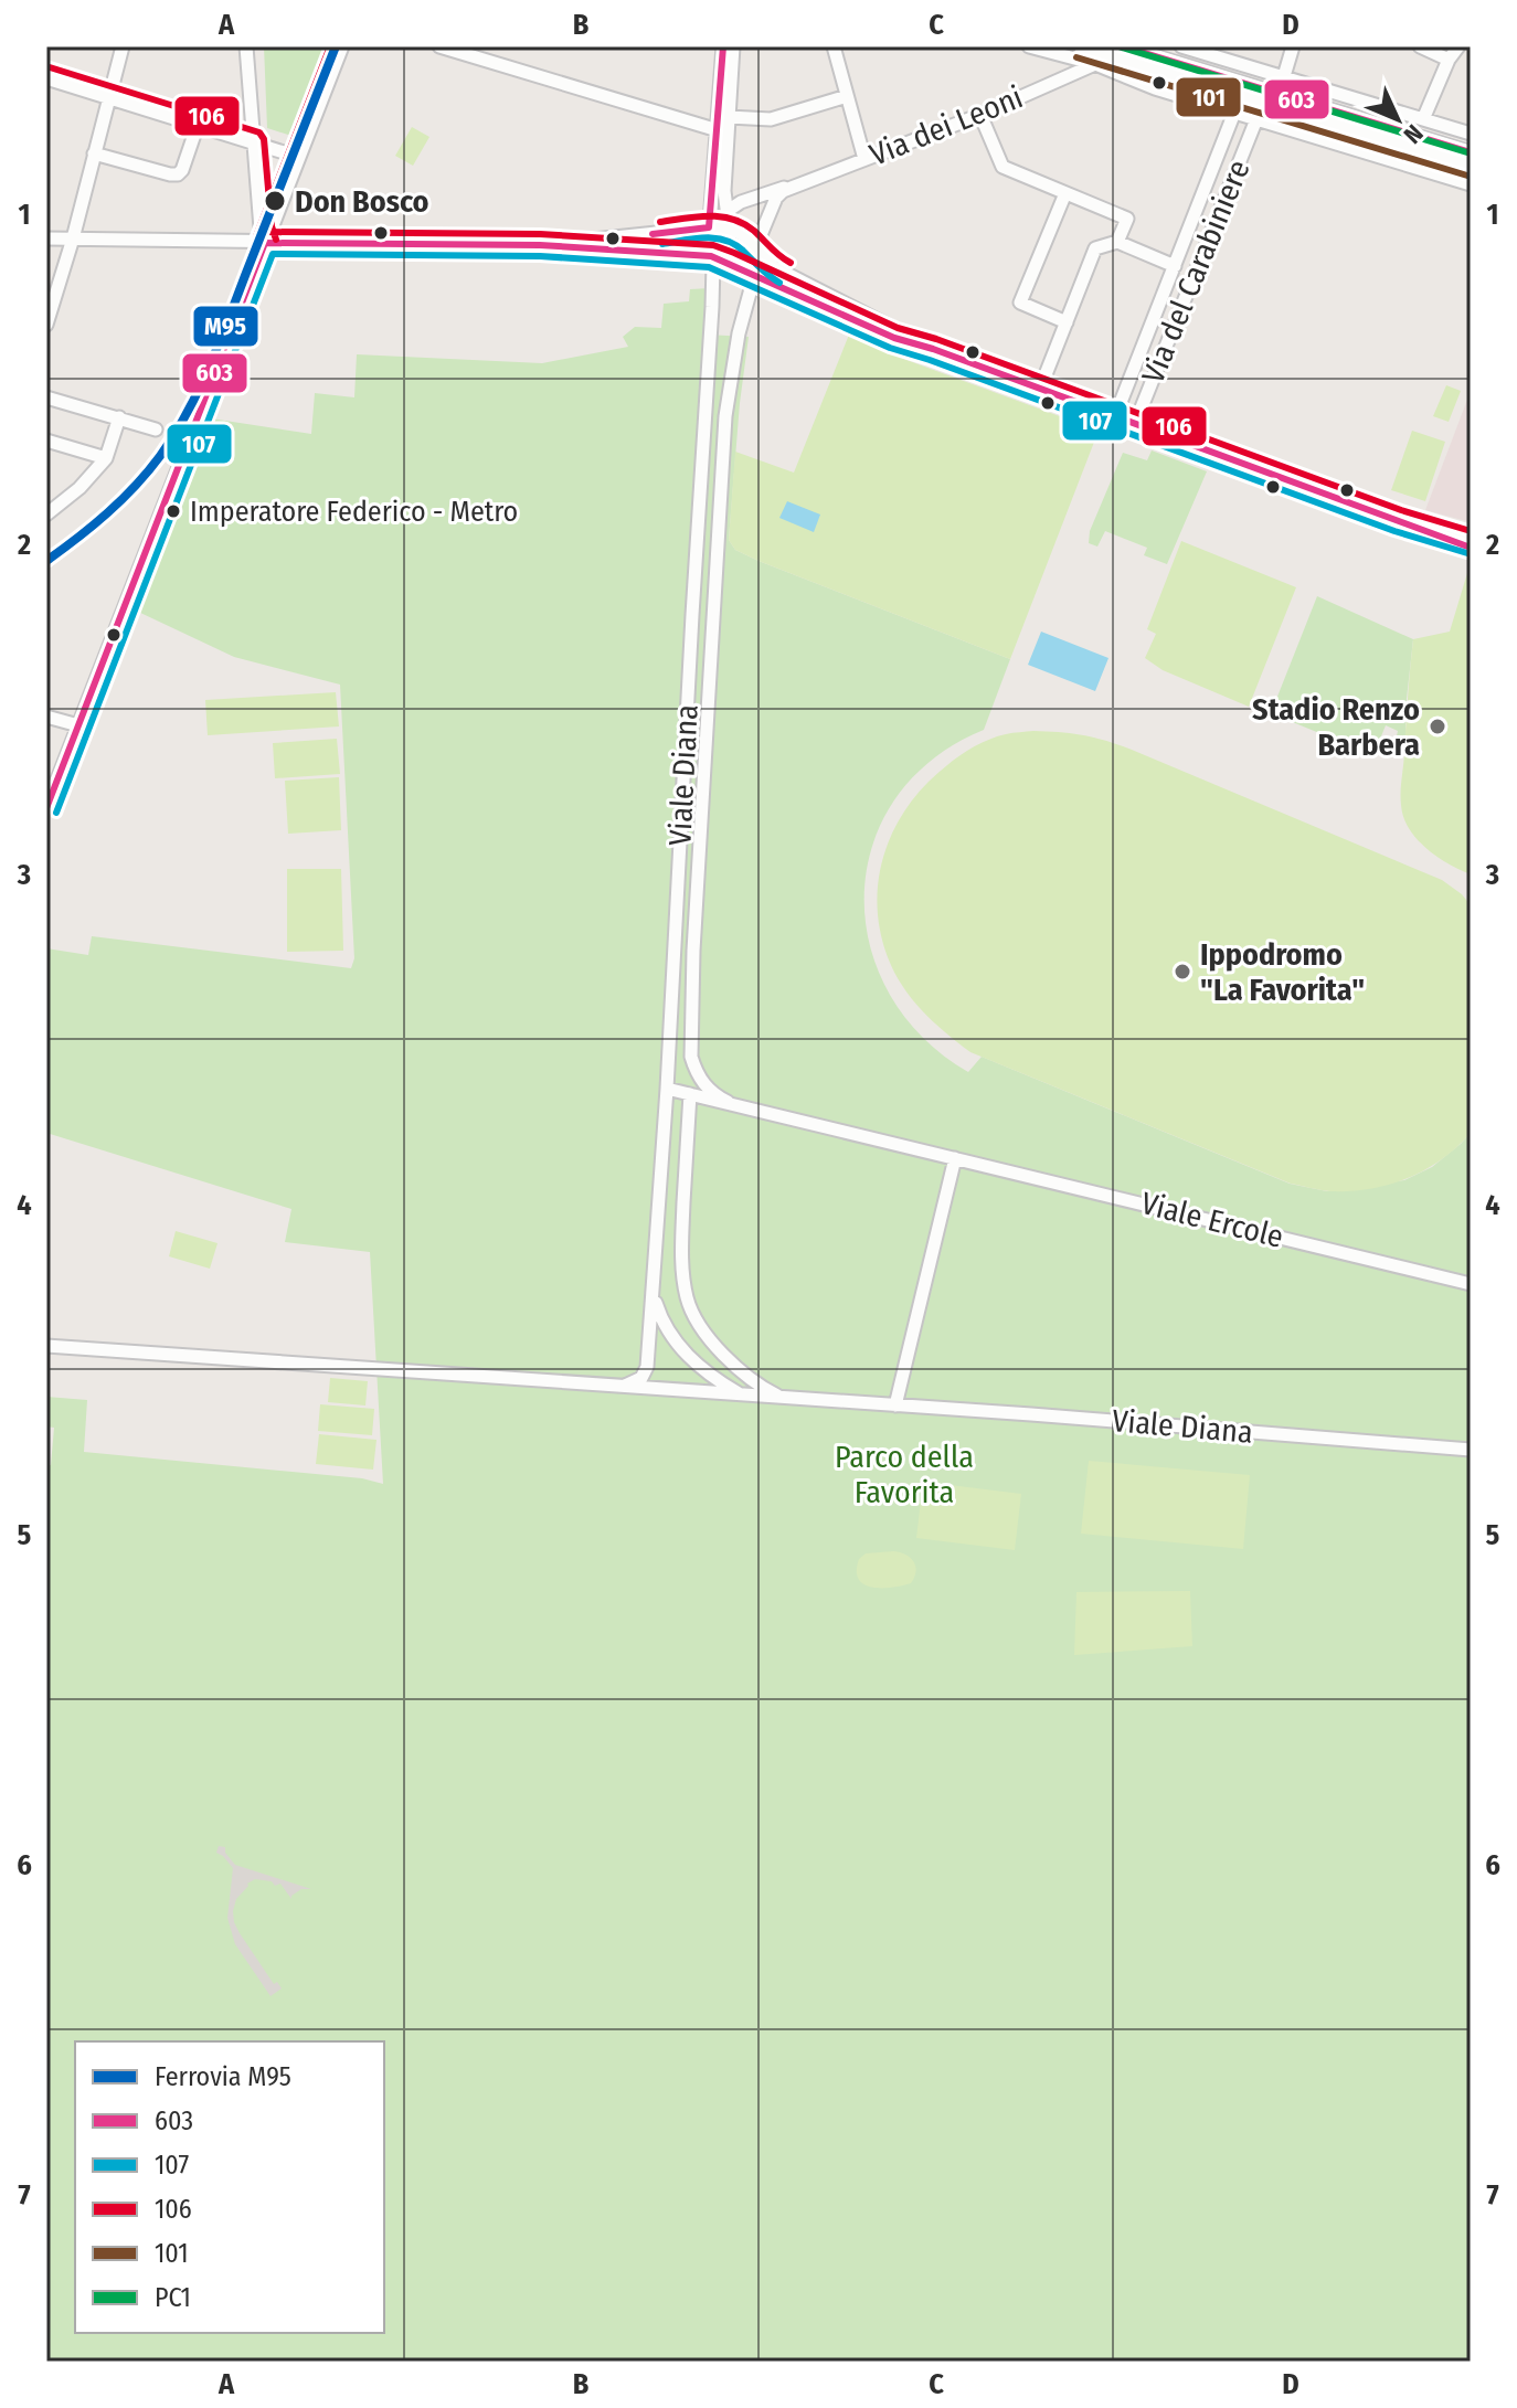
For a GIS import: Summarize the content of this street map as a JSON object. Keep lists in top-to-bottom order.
{
  "streets": {
    "street": [
      "Via dei Leoni",
      "Via del Carabiniere",
      "Viale Diana",
      "Viale Ercole"
    ]
  },
  "crossings": [
    ["Via dei Leoni", "Viale Diana"],
    ["Viale Diana", "Viale Ercole"]
  ],
  "parks": ["Parco della Favorita"],
  "places": [
    "Don Bosco",
    "Imperatore Federico - Metro",
    "Stadio Renzo Barbera",
    "Ippodromo \"La Favorita\""
  ],
  "lines": [
    "rail line M95",
    "transit line 603",
    "transit line 106",
    "transit line PC1",
    "transit line 101",
    "transit line 107"
  ],
  "legend": [
    "Ferrovia M95",
    "603",
    "107",
    "106",
    "101",
    "PC1"
  ],
  "north": "bottom right",
  "grid": {
    "columns": [
      "A",
      "B",
      "C",
      "D"
    ],
    "rows": [
      "1",
      "2",
      "3",
      "4",
      "5",
      "6",
      "7"
    ]
  }
}
